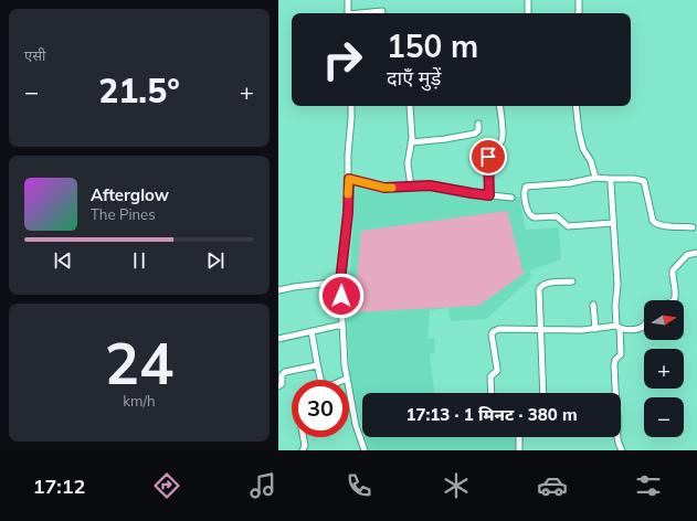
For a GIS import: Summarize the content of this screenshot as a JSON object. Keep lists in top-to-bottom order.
{
  "north": "right",
  "page": {
    "tile": [
      "एसी",
      ["24", "km/h"]
    ],
    "turn": ["150 m", "दाएँ मुड़ें"],
    "heat": ["−", "21.5°", "+"],
    "song": ["Afterglow", "The Pines"],
    "map_buttons": ["+", "−"],
    "limit": "30",
    "trip": "17:13 · 1 मिनट · 380 m",
    "tabs": "17:12"
  }
}
